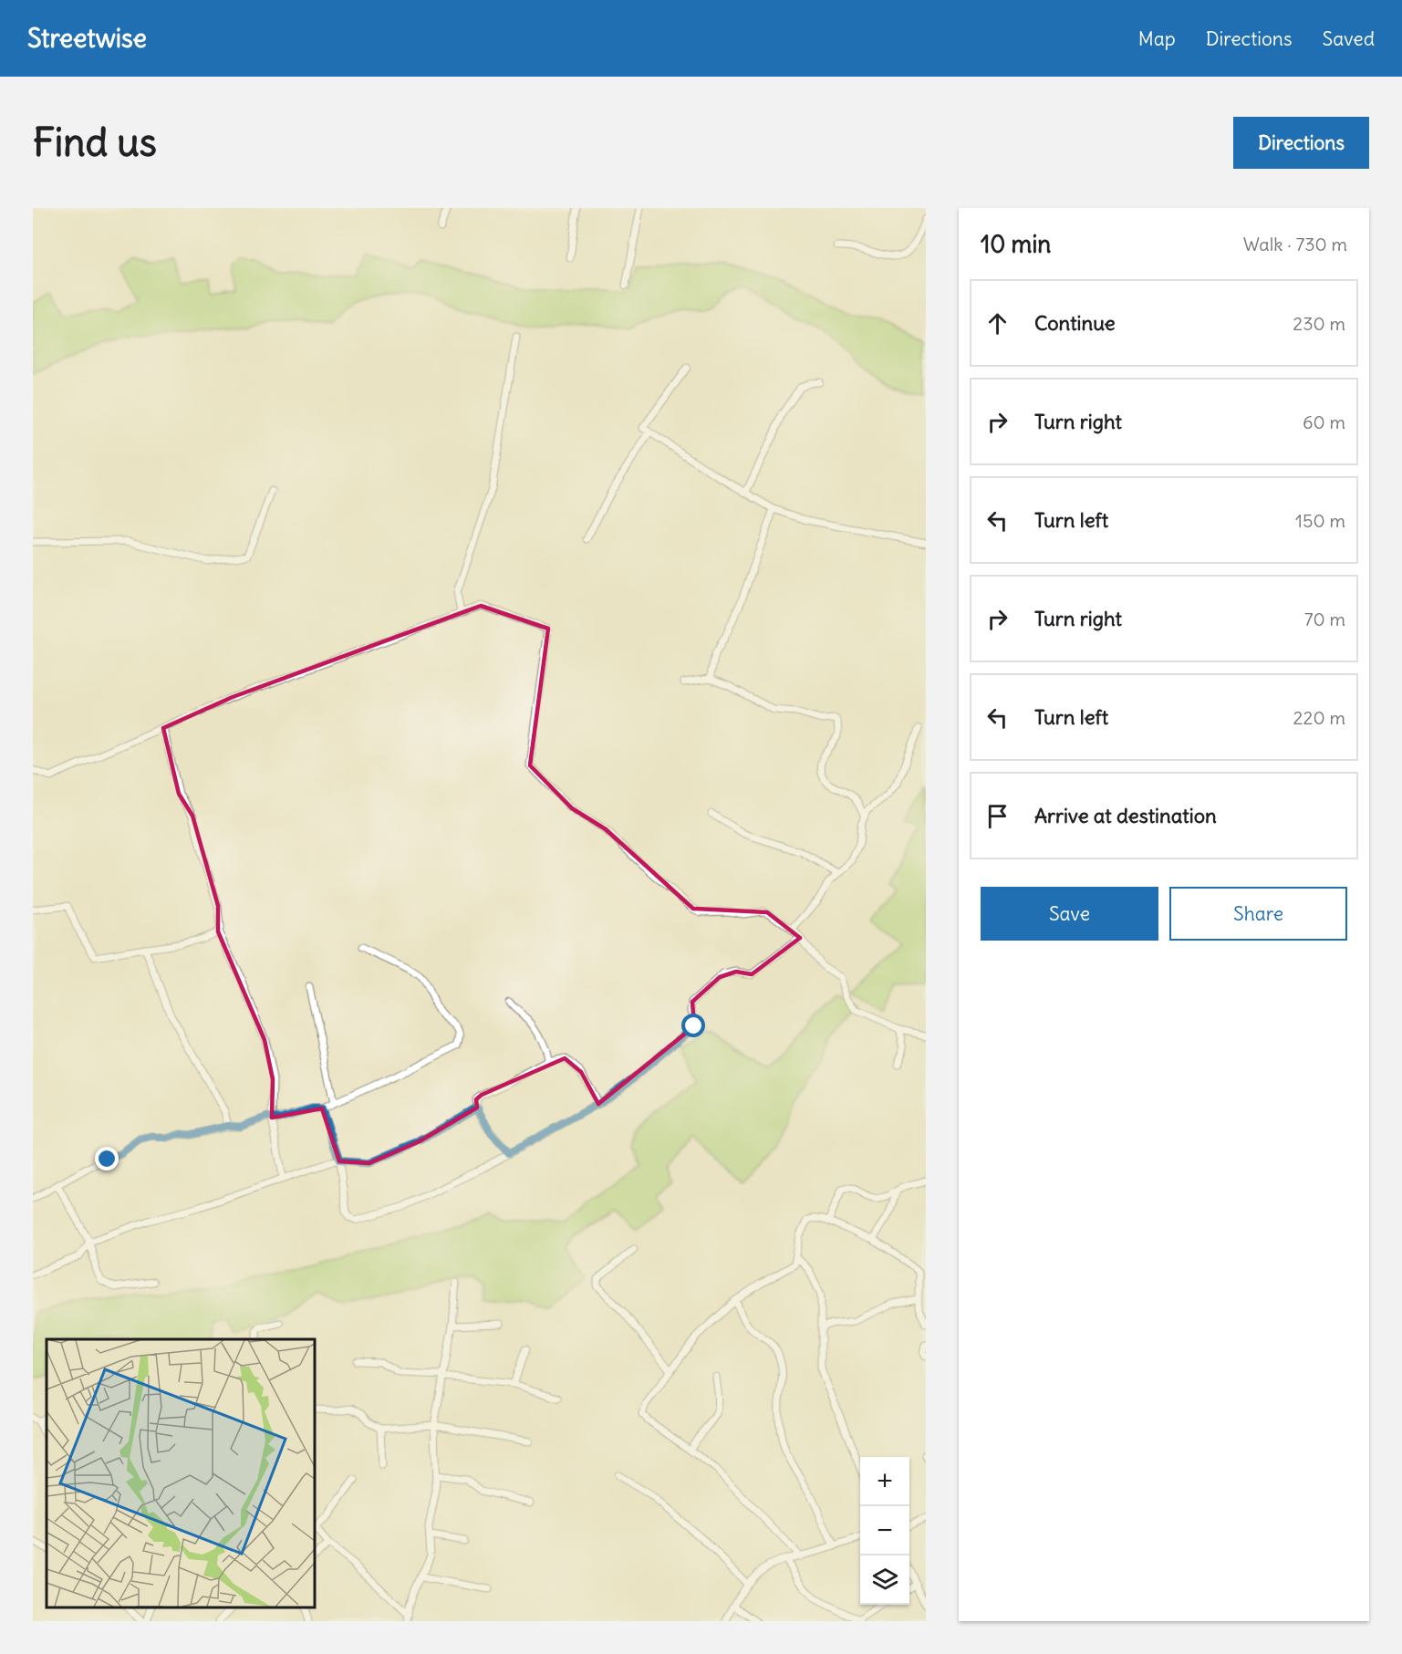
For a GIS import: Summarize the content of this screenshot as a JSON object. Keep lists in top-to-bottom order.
{
  "page": {
    "header": "Streetwise",
    "nav": ["Map", "Directions", "Saved"],
    "buttons": [
      "Directions",
      ["Save", "Share"]
    ],
    "title": "Find us",
    "heading": ["10 min", "Walk · 730 m"],
    "list": [
      ["Continue", "230 m"],
      ["Turn right", "60 m"],
      ["Turn left", "150 m"],
      ["Turn right", "70 m"],
      ["Turn left", "220 m"],
      "Arrive at destination"
    ],
    "map_buttons": ["+", "−"]
  }
}
